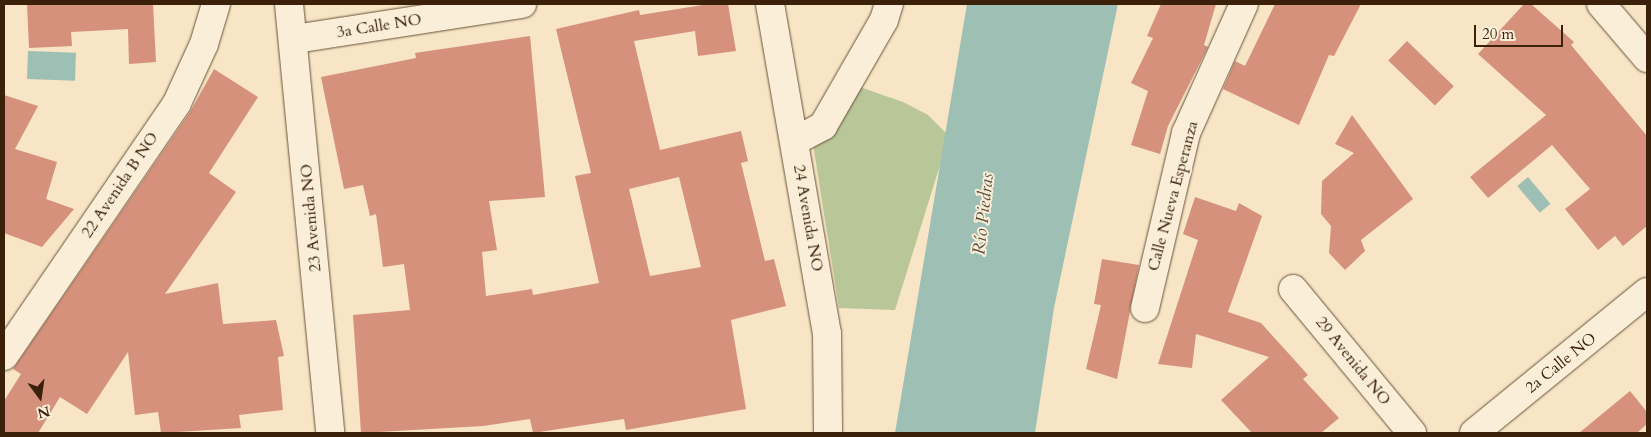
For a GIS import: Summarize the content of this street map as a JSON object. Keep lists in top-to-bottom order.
{
  "streets": {
    "street": [
      "3a Calle NO",
      "22 Avenida B NO",
      "Calle Nueva Esperanza",
      "23 Avenida NO",
      "24 Avenida NO",
      "29 Avenida NO",
      "2a Calle NO"
    ]
  },
  "crossings": [
    ["3a Calle NO", "23 Avenida NO"]
  ],
  "water": ["Río Piedras"],
  "scale_bar": "20 m",
  "north": "bottom"
}
